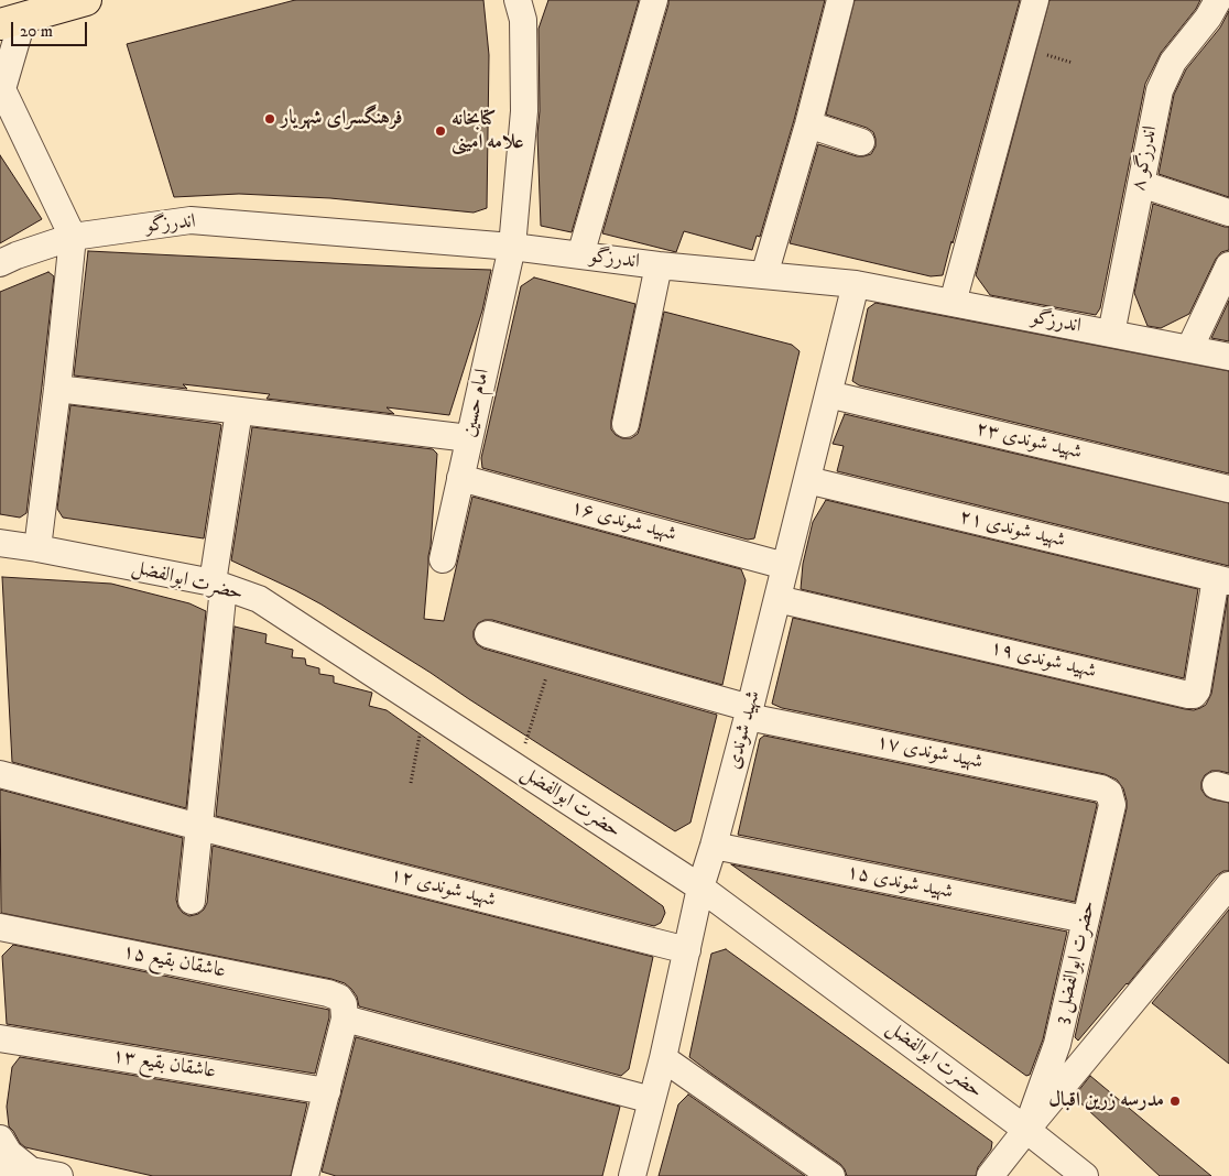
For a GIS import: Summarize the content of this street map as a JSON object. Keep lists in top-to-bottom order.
{
  "streets": {
    "street": [
      "اندرزگو ۸",
      "اندرزگو",
      "امام حسین",
      "شهید شوندی ۲۳",
      "شهید شوندی ۱۶",
      "شهید شوندی ۲۱",
      "حضرت ابوالفضل",
      "شهید شوندی ۱۹",
      "شهید شوندی",
      "شهید شوندی ۱۷",
      "شهید شوندی ۱۵",
      "شهید شوندی ۱۲",
      "عاشقان بقیع ۱۵",
      "حضرت ابوالفضل 3",
      "عاشقان بقیع ۱۳"
    ]
  },
  "crossings": [
    ["اندرزگو ۸", "اندرزگو"],
    ["اندرزگو", "امام حسین"],
    ["اندرزگو", "شهید شوندی"],
    ["امام حسین", "شهید شوندی ۱۶"],
    ["شهید شوندی ۲۳", "شهید شوندی"],
    ["شهید شوندی ۱۶", "شهید شوندی"],
    ["شهید شوندی ۲۱", "شهید شوندی ۱۹"],
    ["شهید شوندی ۲۱", "شهید شوندی"],
    ["حضرت ابوالفضل", "شهید شوندی"],
    ["حضرت ابوالفضل", "حضرت ابوالفضل 3"],
    ["شهید شوندی ۱۹", "شهید شوندی"],
    ["شهید شوندی", "شهید شوندی ۱۷"],
    ["شهید شوندی", "شهید شوندی ۱۵"],
    ["شهید شوندی", "شهید شوندی ۱۲"],
    ["شهید شوندی", "عاشقان بقیع ۱۵"],
    ["شهید شوندی ۱۷", "حضرت ابوالفضل 3"],
    ["شهید شوندی ۱۵", "حضرت ابوالفضل 3"]
  ],
  "places": ["فرهنگسرای شهریار", "کتابخانه علامه امینی", "مدرسه زرین اقبال"],
  "scale_bar": "20 m"
}
